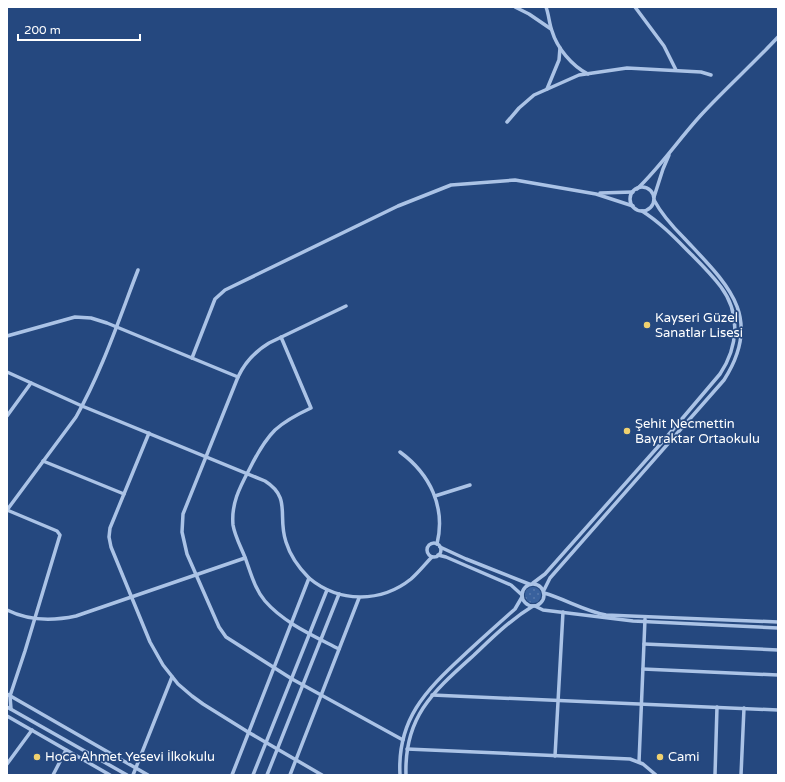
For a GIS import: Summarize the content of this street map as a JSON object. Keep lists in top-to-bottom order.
{
  "places": [
    "Kayseri Güzel Sanatlar Lisesi",
    "Şehit Necmettin Bayraktar Ortaokulu",
    "Hoca Ahmet Yesevi İlkokulu",
    "Cami"
  ],
  "scale_bar": "200 m"
}
